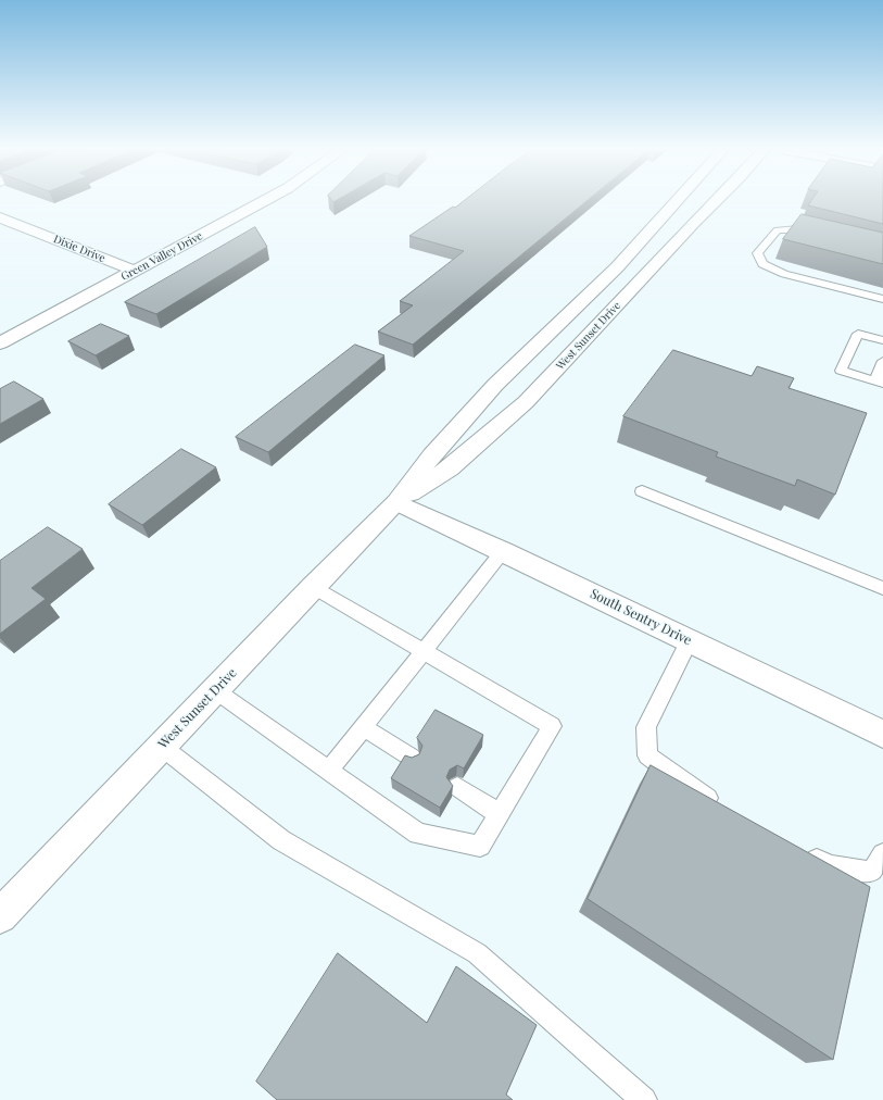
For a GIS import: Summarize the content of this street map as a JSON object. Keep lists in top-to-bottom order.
{
  "streets": {
    "main road": [
      "Dixie Drive",
      "Green Valley Drive",
      "West Sunset Drive",
      "South Sentry Drive"
    ]
  },
  "crossings": [
    ["Dixie Drive", "Green Valley Drive"],
    ["West Sunset Drive", "South Sentry Drive"]
  ]
}
